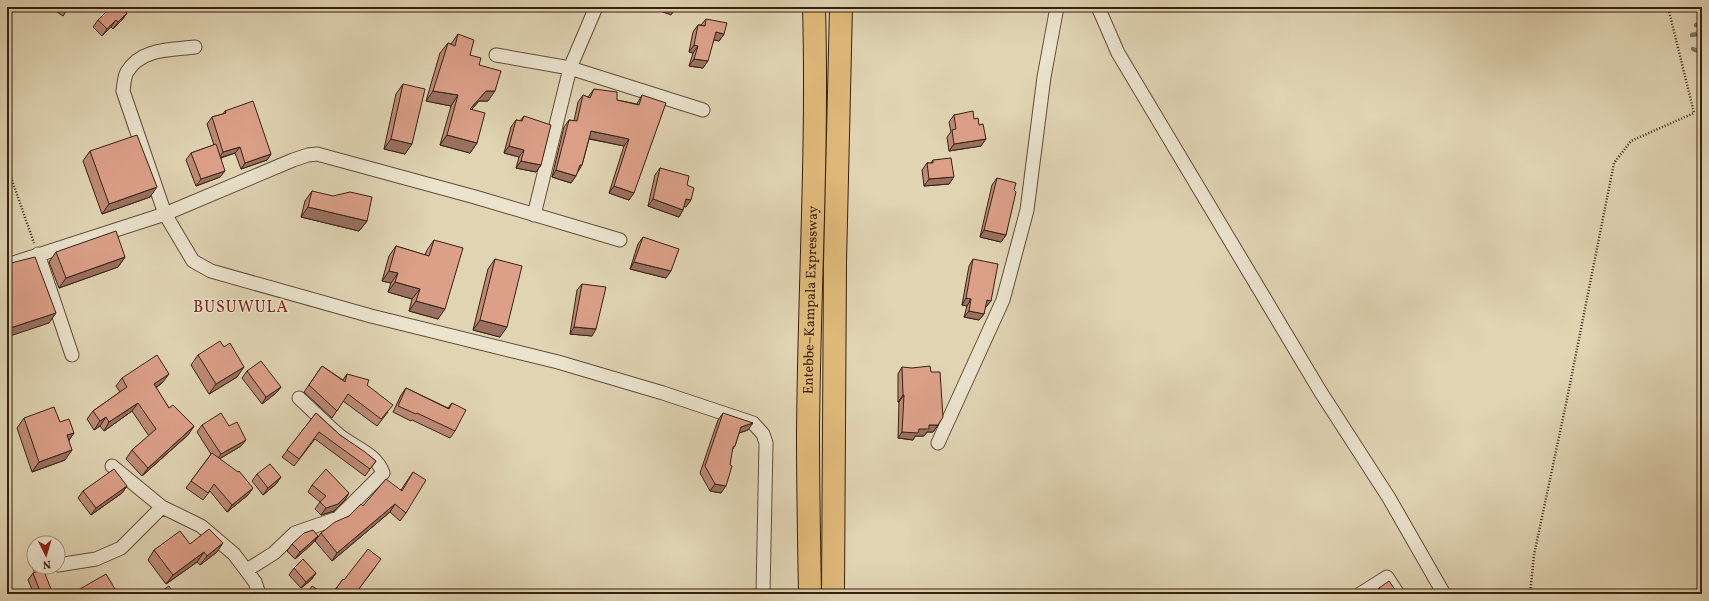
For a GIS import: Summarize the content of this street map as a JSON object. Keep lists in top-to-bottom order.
{
  "streets": {
    "highway": ["Entebbe–Kampala Expressway"]
  },
  "districts": ["BUSUWULA"],
  "north": "bottom"
}
